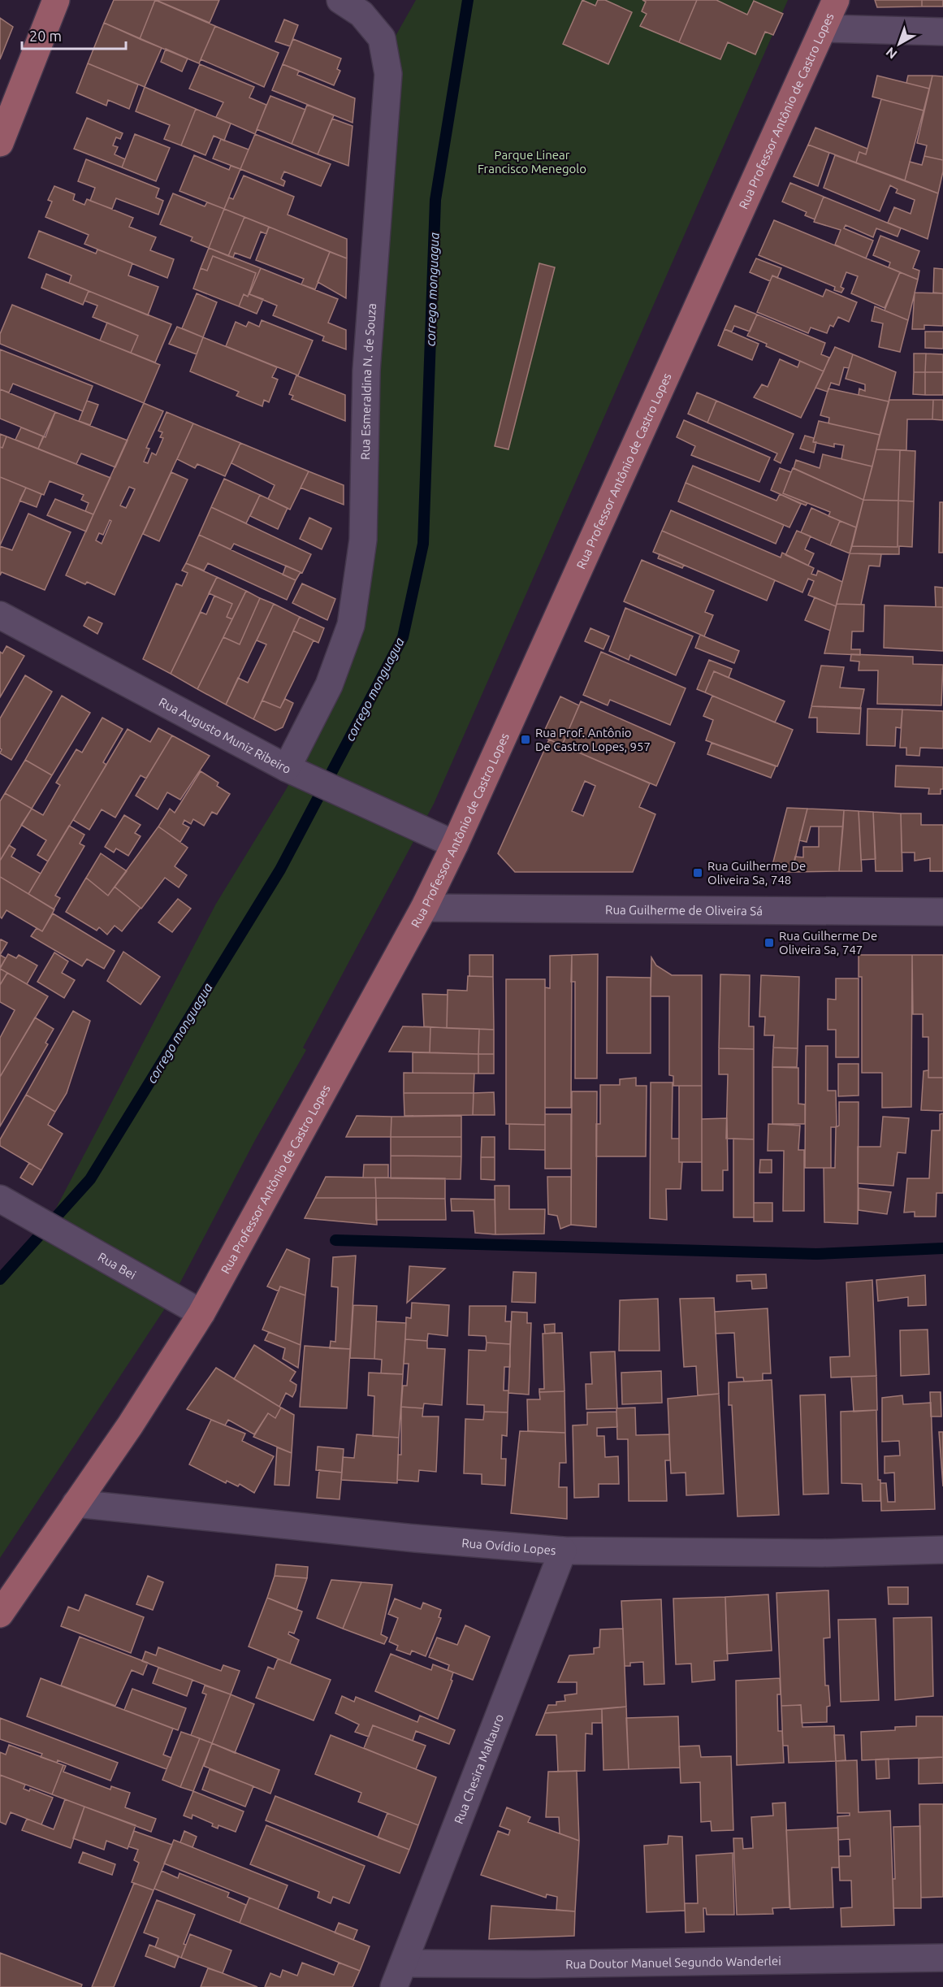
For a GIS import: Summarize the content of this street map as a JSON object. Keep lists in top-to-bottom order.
{
  "streets": {
    "main road": ["Rua Professor Antônio de Castro Lopes"],
    "street": [
      "Rua Esmeraldina N. de Souza",
      "Rua Augusto Muniz Ribeiro",
      "Rua Guilherme de Oliveira Sá",
      "Rua Bei",
      "Rua Ovídio Lopes",
      "Rua Chesira Maltauro",
      "Rua Doutor Manuel Segundo Wanderlei"
    ]
  },
  "crossings": [
    ["Rua Professor Antônio de Castro Lopes", "Rua Augusto Muniz Ribeiro"],
    ["Rua Professor Antônio de Castro Lopes", "Rua Guilherme de Oliveira Sá"],
    ["Rua Professor Antônio de Castro Lopes", "Rua Bei"],
    ["Rua Professor Antônio de Castro Lopes", "Rua Ovídio Lopes"],
    ["Rua Esmeraldina N. de Souza", "Rua Augusto Muniz Ribeiro"],
    ["Rua Ovídio Lopes", "Rua Chesira Maltauro"],
    ["Rua Chesira Maltauro", "Rua Doutor Manuel Segundo Wanderlei"]
  ],
  "water": ["corrego monguagua"],
  "parks": ["Parque Linear Francisco Menegolo"],
  "places": {
    "transit": ["Rua Prof. Antônio De Castro Lopes, 957", "Rua Guilherme De Oliveira Sa, 748", "Rua Guilherme De Oliveira Sa, 747"]
  },
  "scale_bar": "20 m",
  "north": "bottom left"
}
